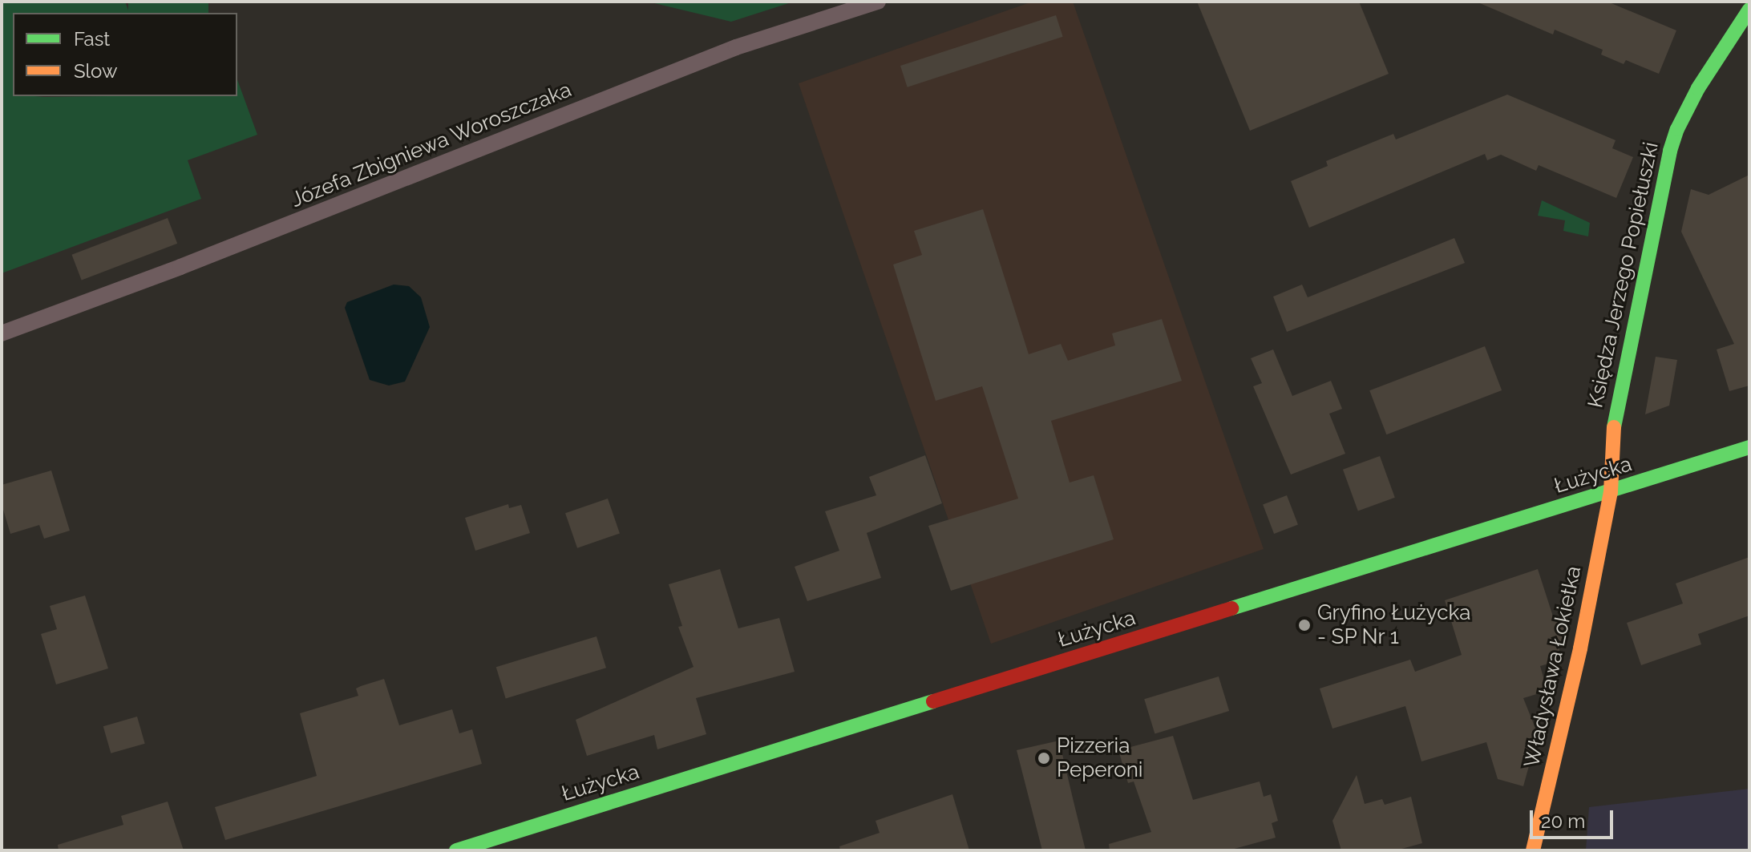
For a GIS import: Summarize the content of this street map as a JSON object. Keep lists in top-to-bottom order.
{
  "streets": {
    "street": ["Księdza Jerzego Popiełuszki", "Łużycka", "Władysława Łokietka"],
    "lane": ["Józefa Zbigniewa Woroszczaka"]
  },
  "crossings": [
    ["Księdza Jerzego Popiełuszki", "Łużycka"],
    ["Księdza Jerzego Popiełuszki", "Władysława Łokietka"],
    ["Łużycka", "Władysława Łokietka"]
  ],
  "places": ["Gryfino Łużycka - SP Nr 1", "Pizzeria Peperoni"],
  "legend": ["Fast", "Slow"],
  "scale_bar": "20 m"
}
